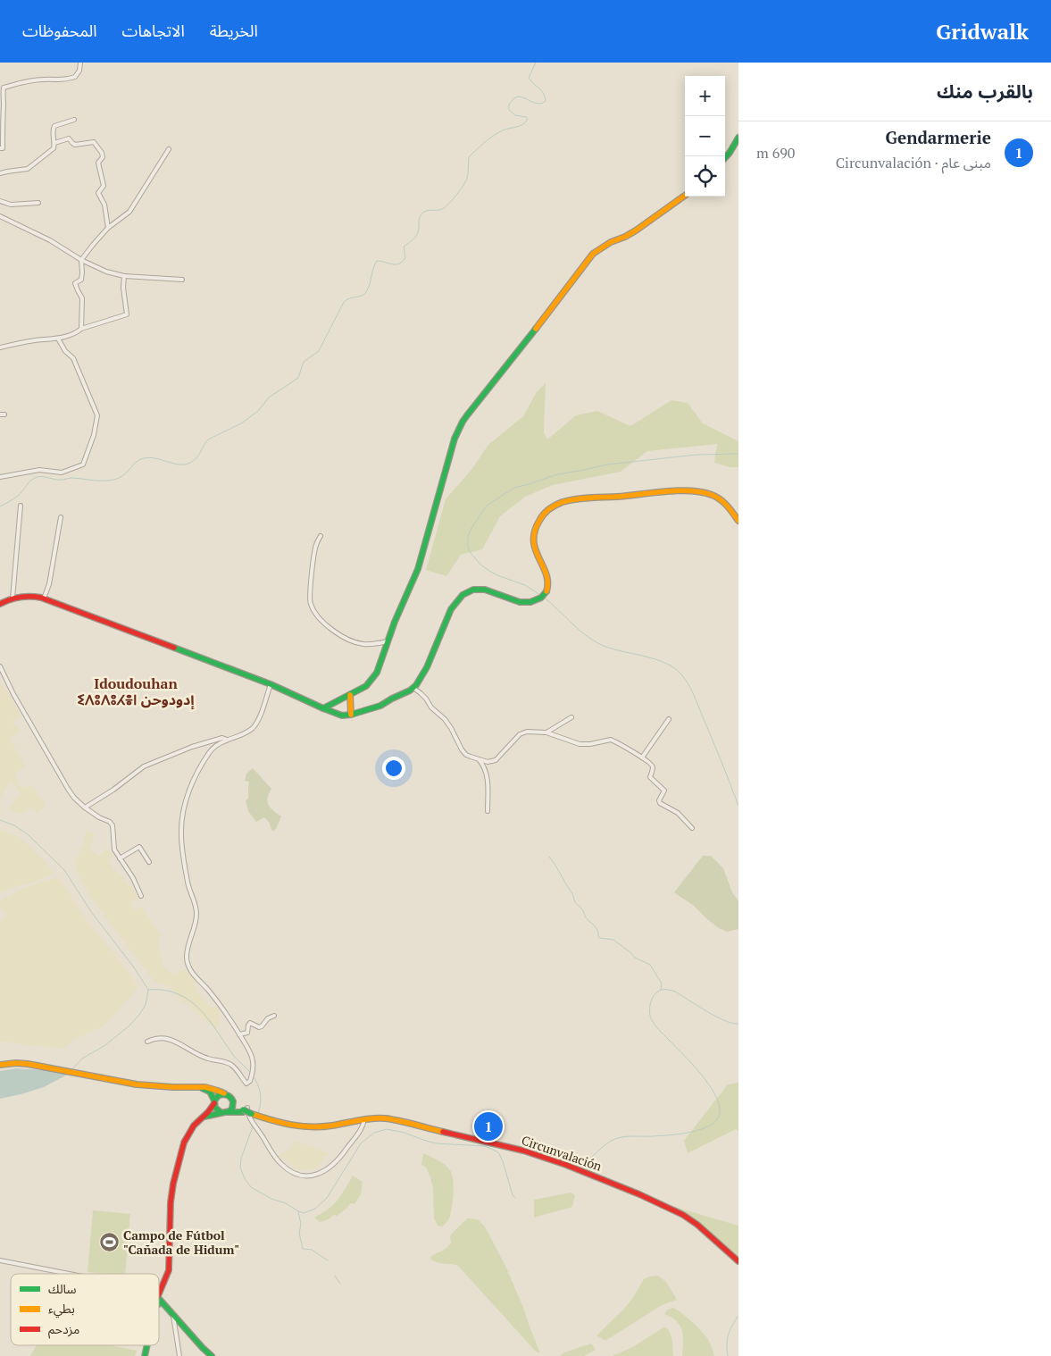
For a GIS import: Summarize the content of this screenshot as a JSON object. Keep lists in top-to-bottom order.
{
  "streets": {
    "street": ["Circunvalación"]
  },
  "districts": ["Idoudouhan ⵉⴷⵓⴷⵓⵃⴻⵏ إدودوحن"],
  "places": {
    "sports": ["Campo de Fútbol \"Cañada de Hidum\""]
  },
  "legend": ["سالك", "بطيء", "مزدحم"],
  "page": {
    "header": "Gridwalk",
    "nav": ["الخريطة", "الاتجاهات", "المحفوظات"],
    "heading": "بالقرب منك",
    "map_buttons": ["+", "−"],
    "list": [
      {
        "mark": "1",
        "name": "Gendarmerie",
        "note": "مبنى عام · Circunvalación",
        "value": "690 m"
      }
    ],
    "pins": "1"
  }
}
